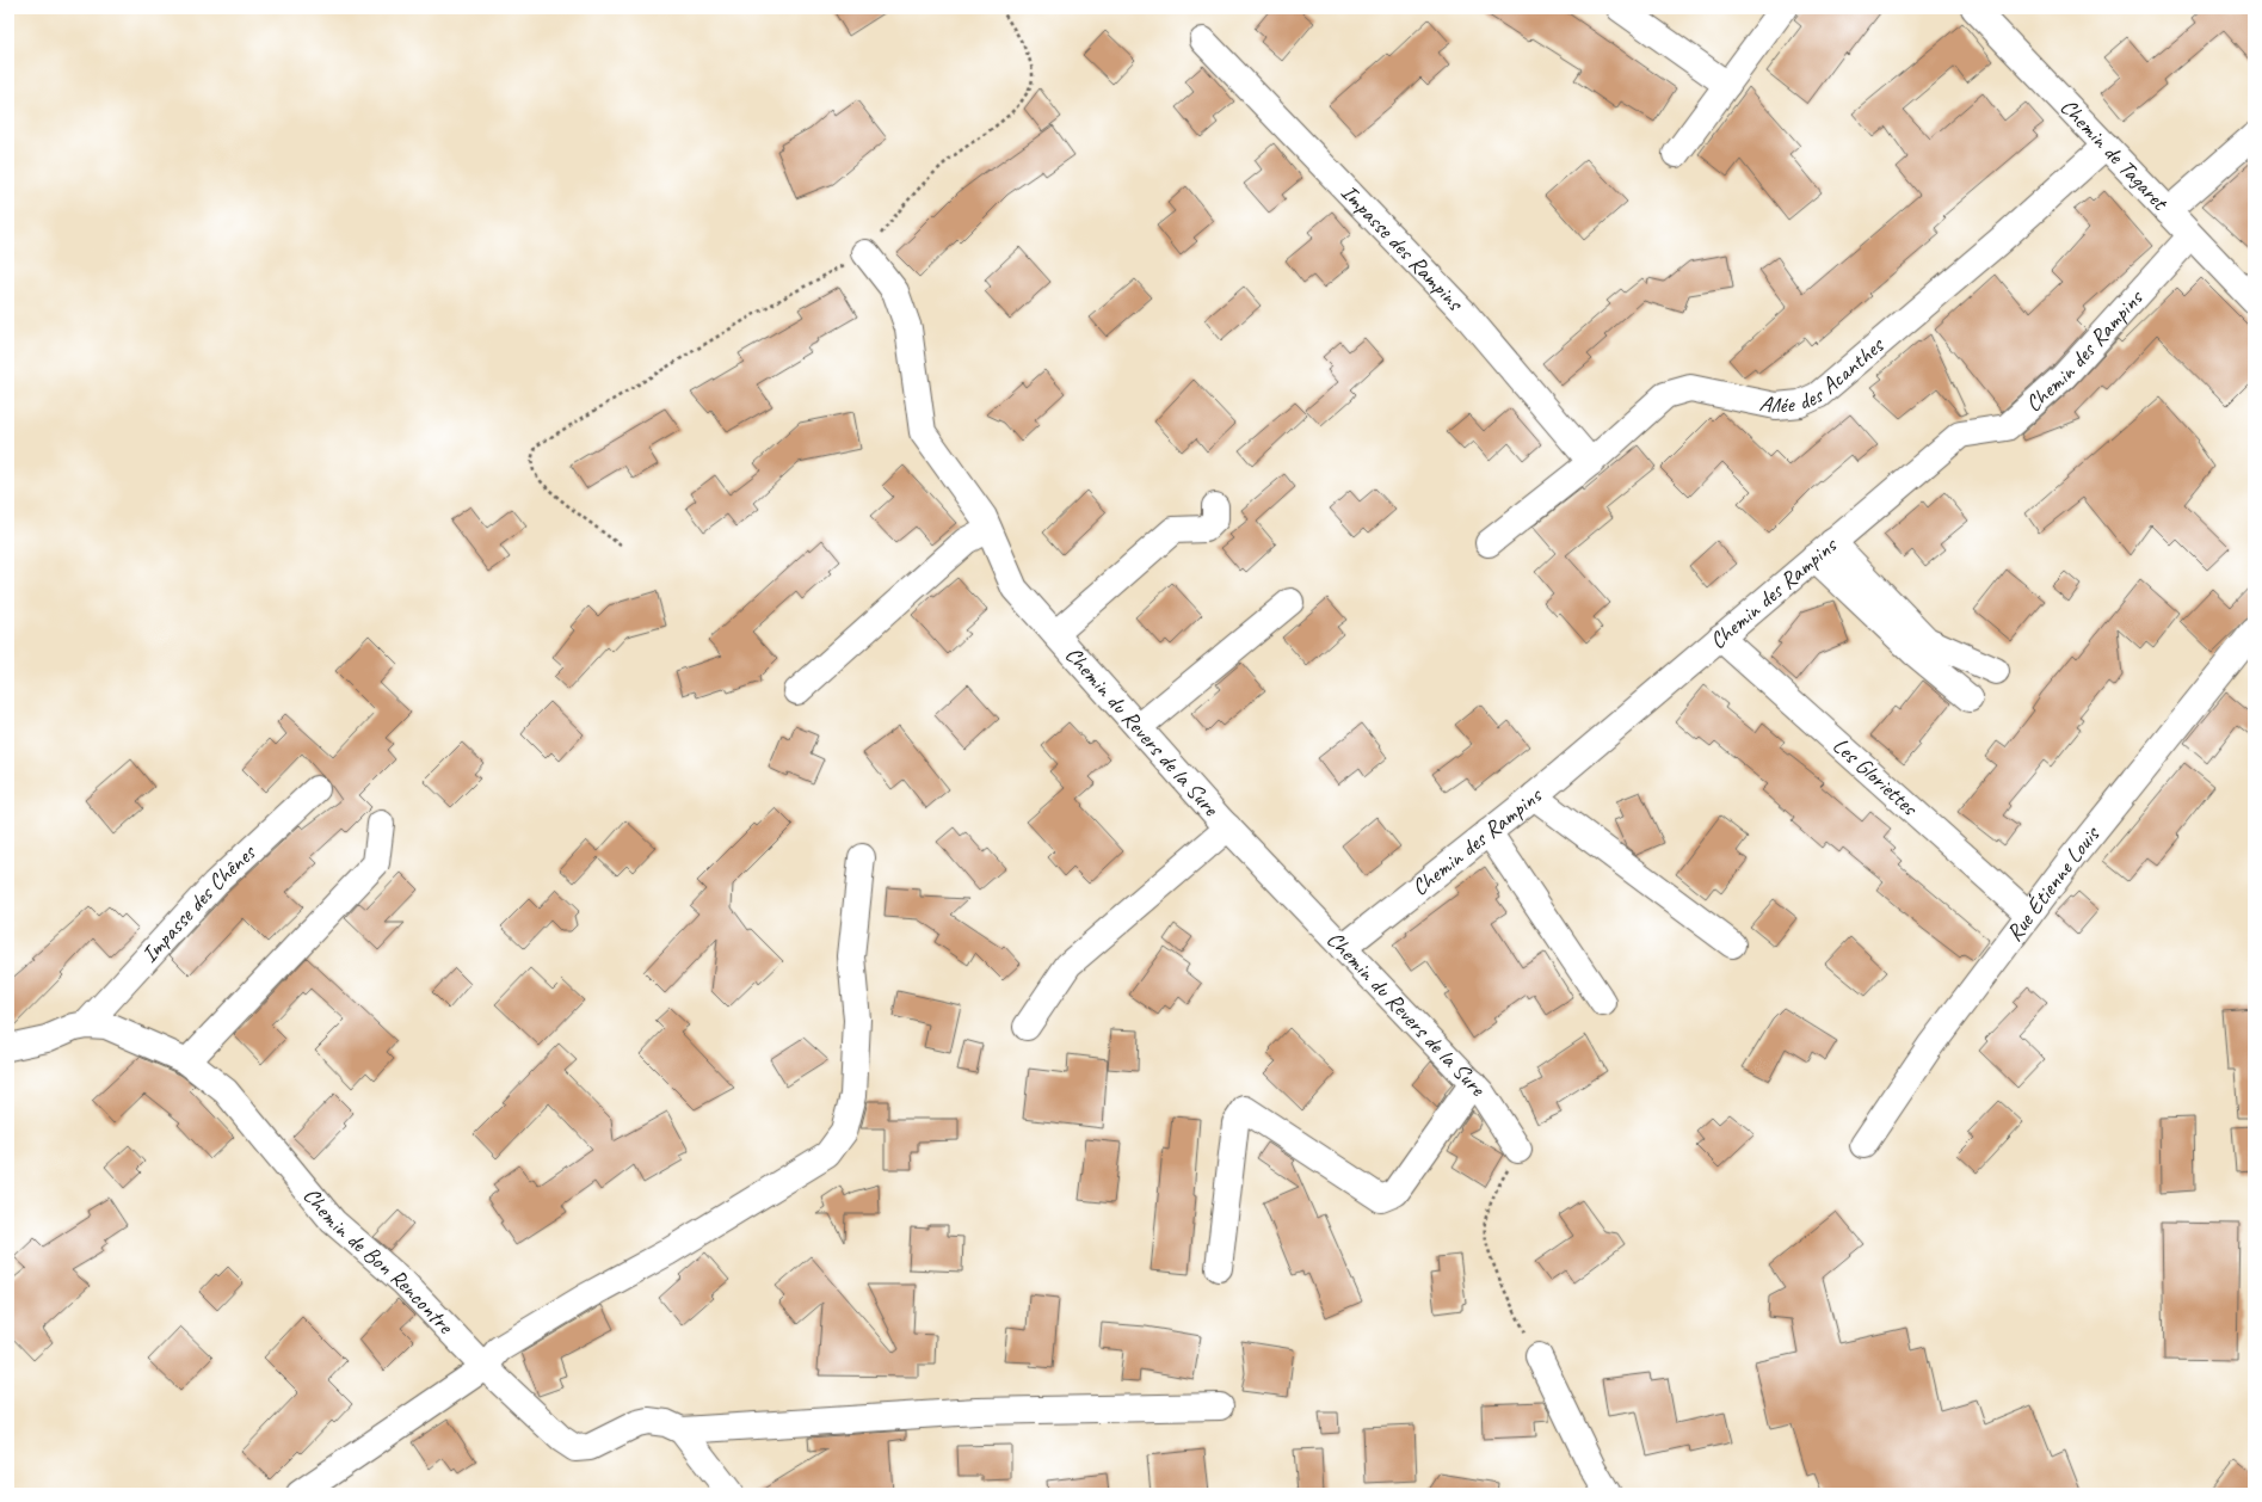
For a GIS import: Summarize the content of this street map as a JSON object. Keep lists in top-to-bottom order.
{
  "streets": {
    "street": [
      "Chemin de Tagaret",
      "Impasse des Rampins",
      "Chemin des Rampins",
      "Allée des Acanthes",
      "Chemin du Revers de la Sure",
      "Les Gloriettes",
      "Rue Étienne Louis",
      "Impasse des Chênes",
      "Chemin de Bon Rencontre"
    ]
  },
  "crossings": [
    ["Chemin de Tagaret", "Chemin des Rampins"],
    ["Chemin de Tagaret", "Allée des Acanthes"],
    ["Impasse des Rampins", "Allée des Acanthes"],
    ["Chemin des Rampins", "Chemin du Revers de la Sure"],
    ["Chemin des Rampins", "Les Gloriettes"],
    ["Les Gloriettes", "Rue Étienne Louis"],
    ["Impasse des Chênes", "Chemin de Bon Rencontre"]
  ]
}
